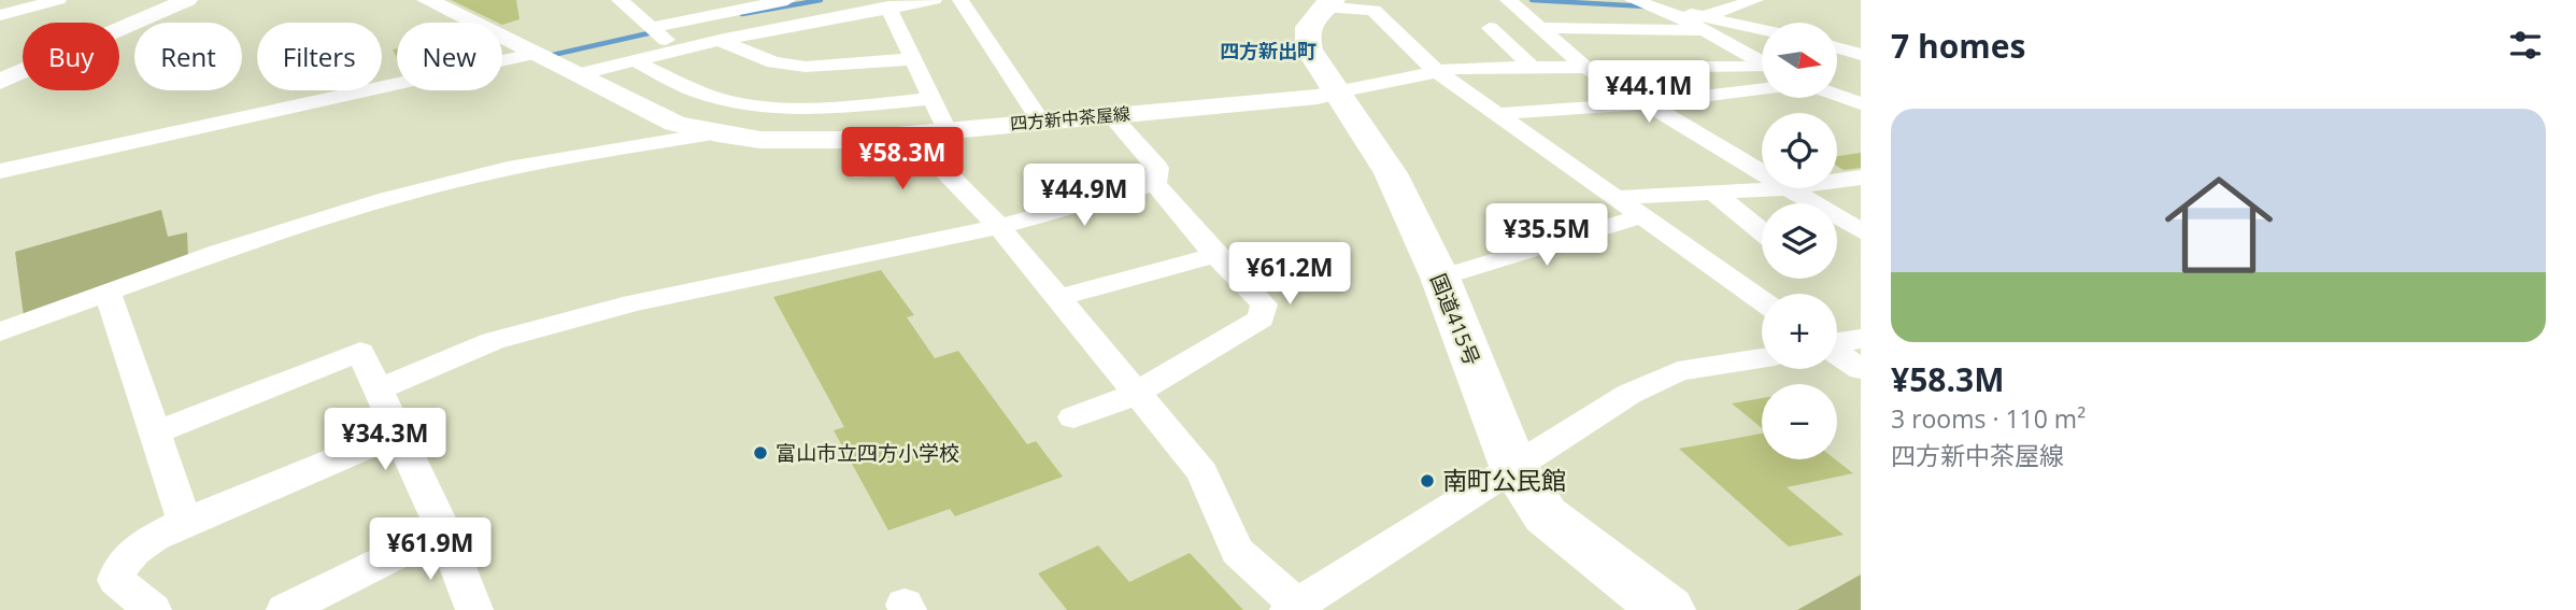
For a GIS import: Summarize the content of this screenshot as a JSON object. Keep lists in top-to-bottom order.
{
  "streets": {
    "highway": ["国道415号"],
    "main road": ["四方新中茶屋線"]
  },
  "crossings": [
    ["四方新中茶屋線", "国道415号"]
  ],
  "districts": ["四方新出町"],
  "places": ["富山市立四方小学校", "南町公民館"],
  "north": "right",
  "page": {
    "heading": "7 homes",
    "map_buttons": ["+", "−"],
    "chip": [
      "Buy",
      "Rent",
      "Filters",
      "New"
    ],
    "price": [
      "¥44.1M",
      "¥58.3M",
      "¥44.9M",
      "¥35.5M",
      "¥61.2M",
      "¥34.3M",
      "¥61.9M"
    ],
    "list": [
      {
        "name": "¥58.3M",
        "note": "3 rooms · 110 m² · 四方新中茶屋線"
      }
    ]
  }
}
